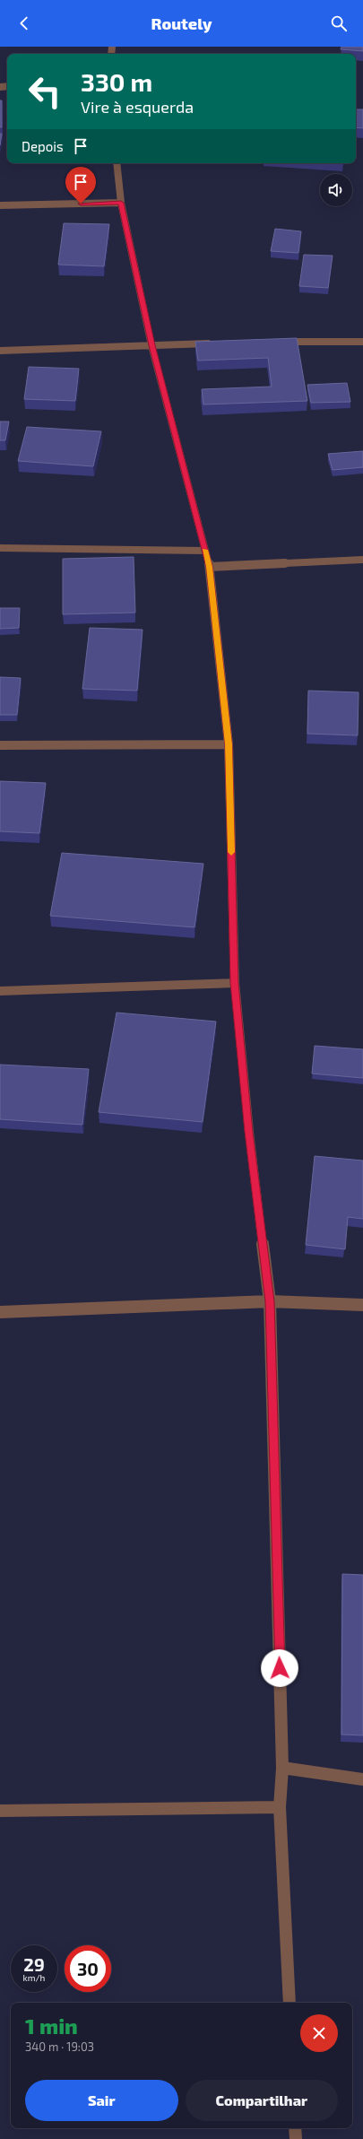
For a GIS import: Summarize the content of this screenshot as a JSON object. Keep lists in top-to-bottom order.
{
  "page": {
    "header": "Routely",
    "turn": ["330 m", "Vire à esquerda"],
    "then": "Depois",
    "speed": "29 km/h",
    "limit": "30",
    "heading": ["1 min", "340 m · 19:03"],
    "buttons": ["Sair", "Compartilhar"]
  }
}
